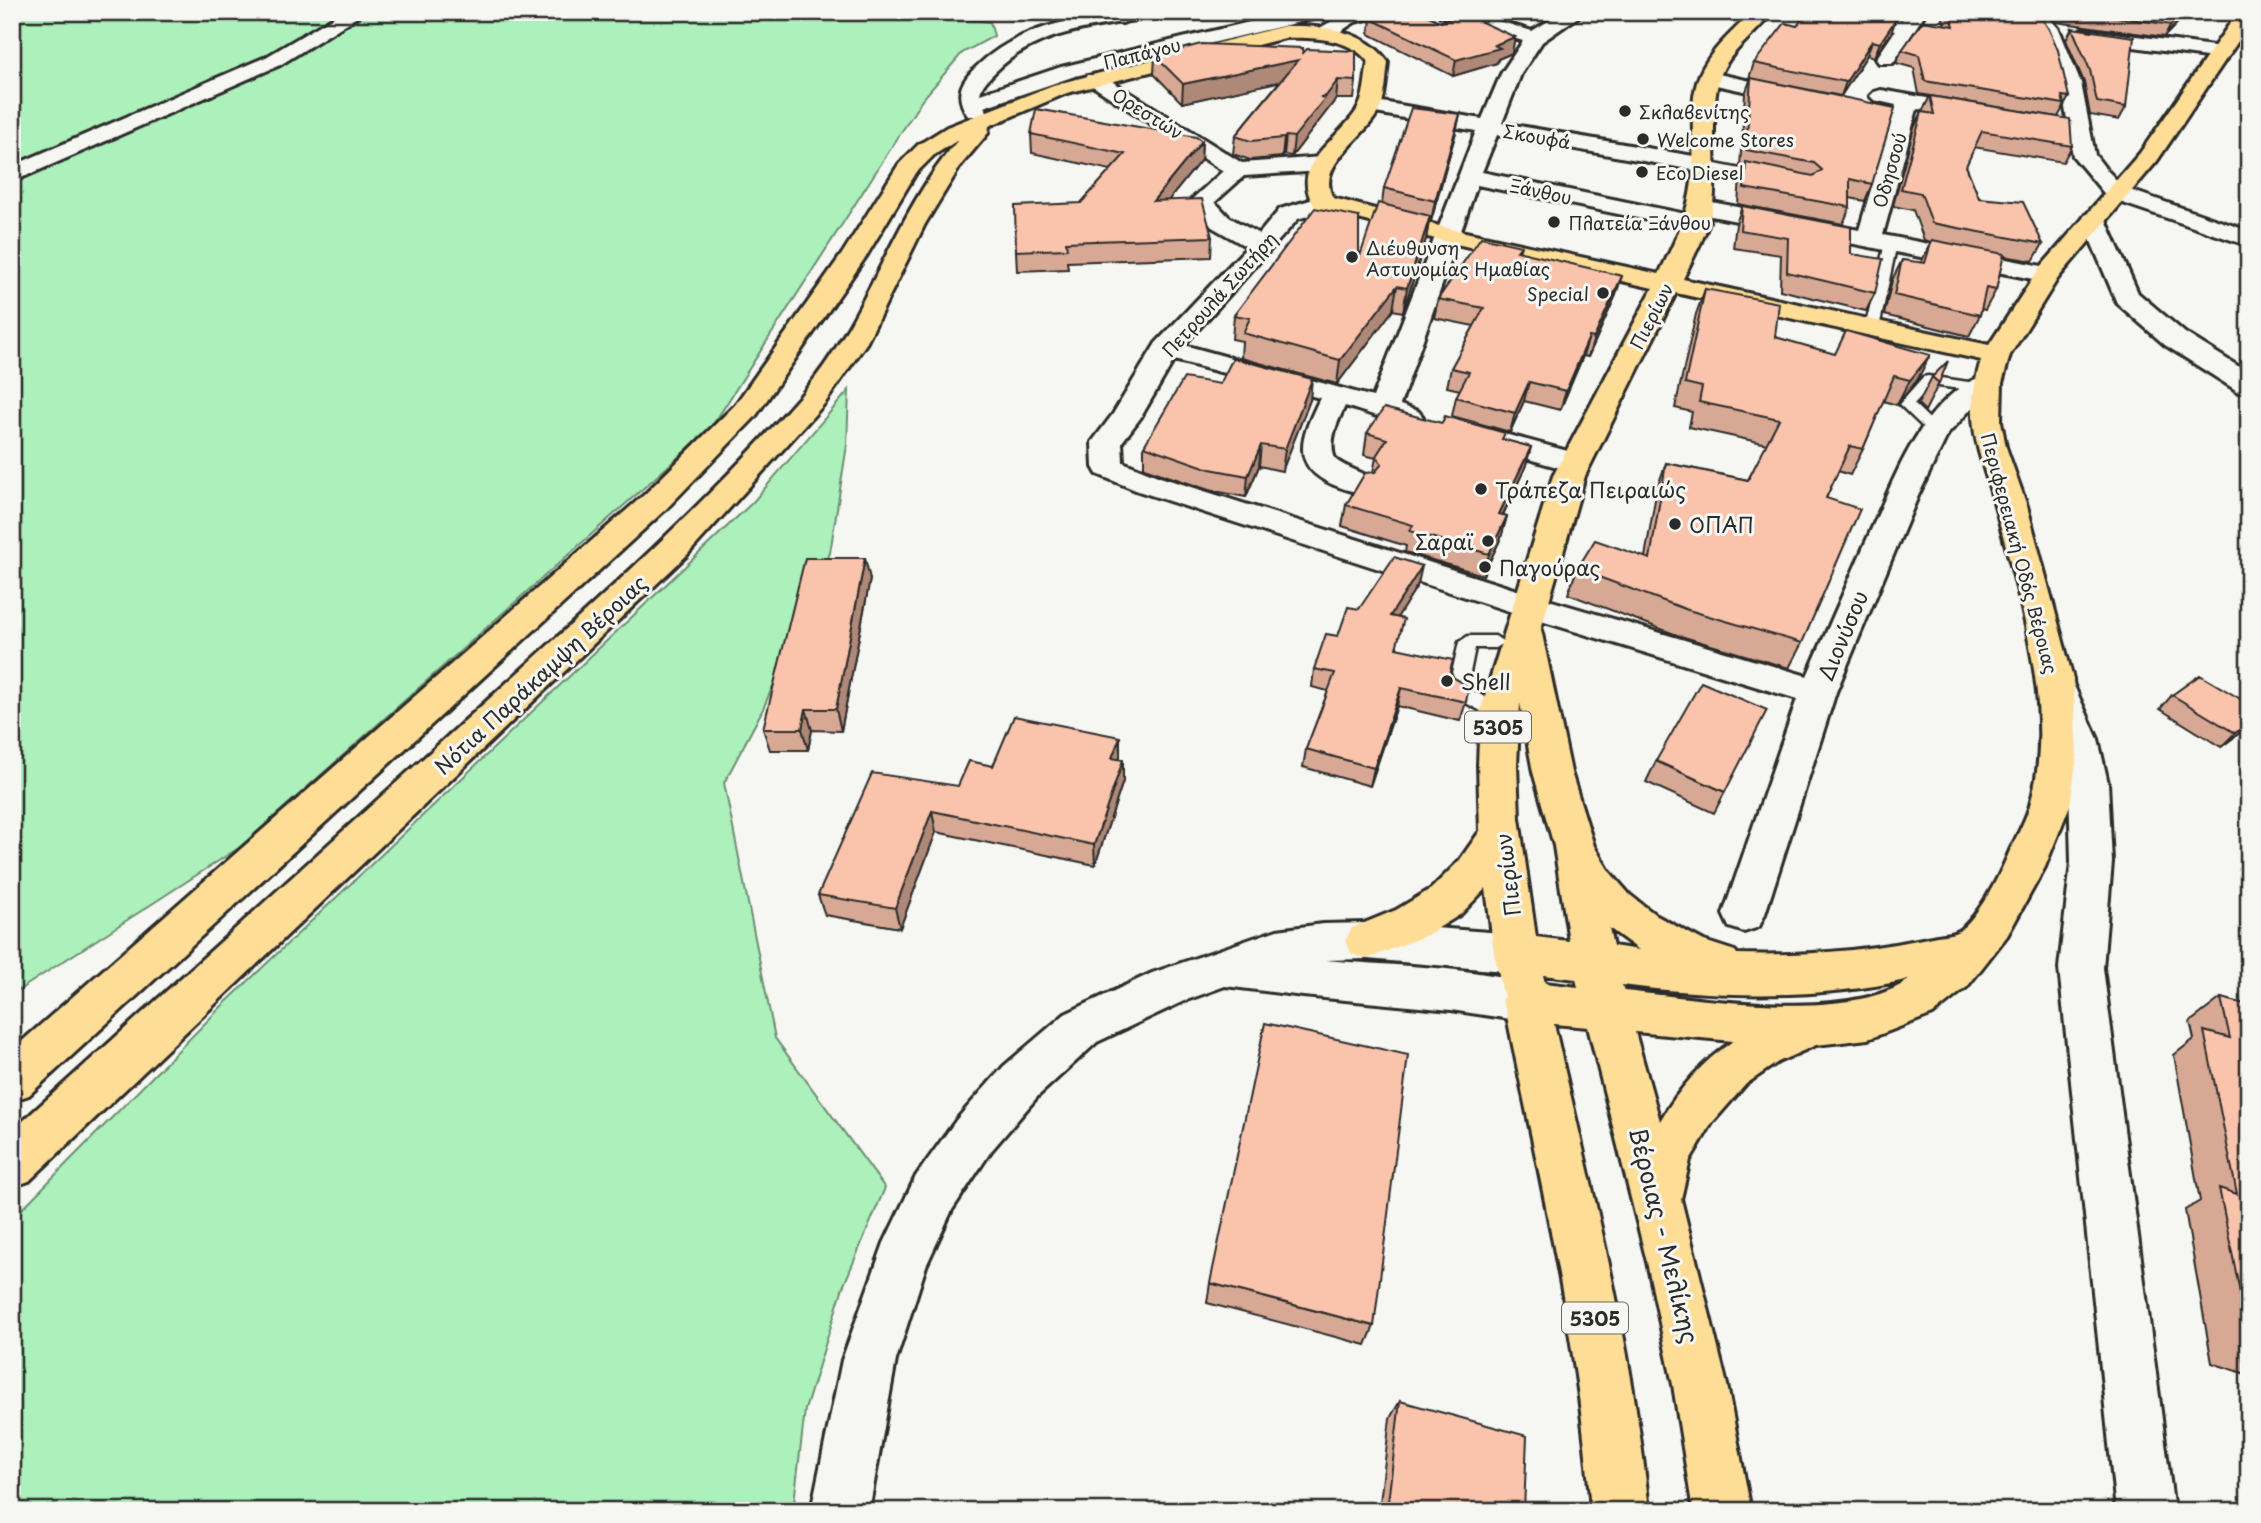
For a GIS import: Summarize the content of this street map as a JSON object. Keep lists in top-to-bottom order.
{
  "streets": {
    "main road": [
      "Πιερίων",
      "Περιφερειακή Οδός Βέροιας",
      "Νότια Παράκαμψη Βέροιας",
      "5305",
      "Βέροιας - Μελίκης"
    ],
    "street": [
      "Παπάγου",
      "Ορεστών",
      "Σκουφά",
      "Οδησσού",
      "Ξάνθου",
      "Πετρουλά Σωτήρη",
      "Διονύσου"
    ]
  },
  "crossings": [
    ["Παπάγου", "Νότια Παράκαμψη Βέροιας"],
    ["Ορεστών", "Νότια Παράκαμψη Βέροιας"],
    ["Σκουφά", "Πιερίων"],
    ["Σκουφά", "Νότια Παράκαμψη Βέροιας"],
    ["Οδησσού", "Ξάνθου"],
    ["Ξάνθου", "Πιερίων"],
    ["Ξάνθου", "Περιφερειακή Οδός Βέροιας"],
    ["Πετρουλά Σωτήρη", "Πιερίων"],
    ["Πιερίων", "Περιφερειακή Οδός Βέροιας"],
    ["Πιερίων", "5305"],
    ["Πιερίων", "Βέροιας - Μελίκης"],
    ["Περιφερειακή Οδός Βέροιας", "Διονύσου"],
    ["Περιφερειακή Οδός Βέροιας", "5305"],
    ["Περιφερειακή Οδός Βέροιας", "Βέροιας - Μελίκης"]
  ],
  "places": [
    "Σκλαβενίτης",
    "Welcome Stores",
    "Eco Diesel",
    "Πλατεία Ξάνθου",
    "Διέυθυνση Αστυνομίας Ημαθίας",
    "Special",
    "Τράπεζα Πειραιώς",
    "ΟΠΑΠ",
    "Σαραϊ",
    "Παγούρας",
    "Shell"
  ]
}
